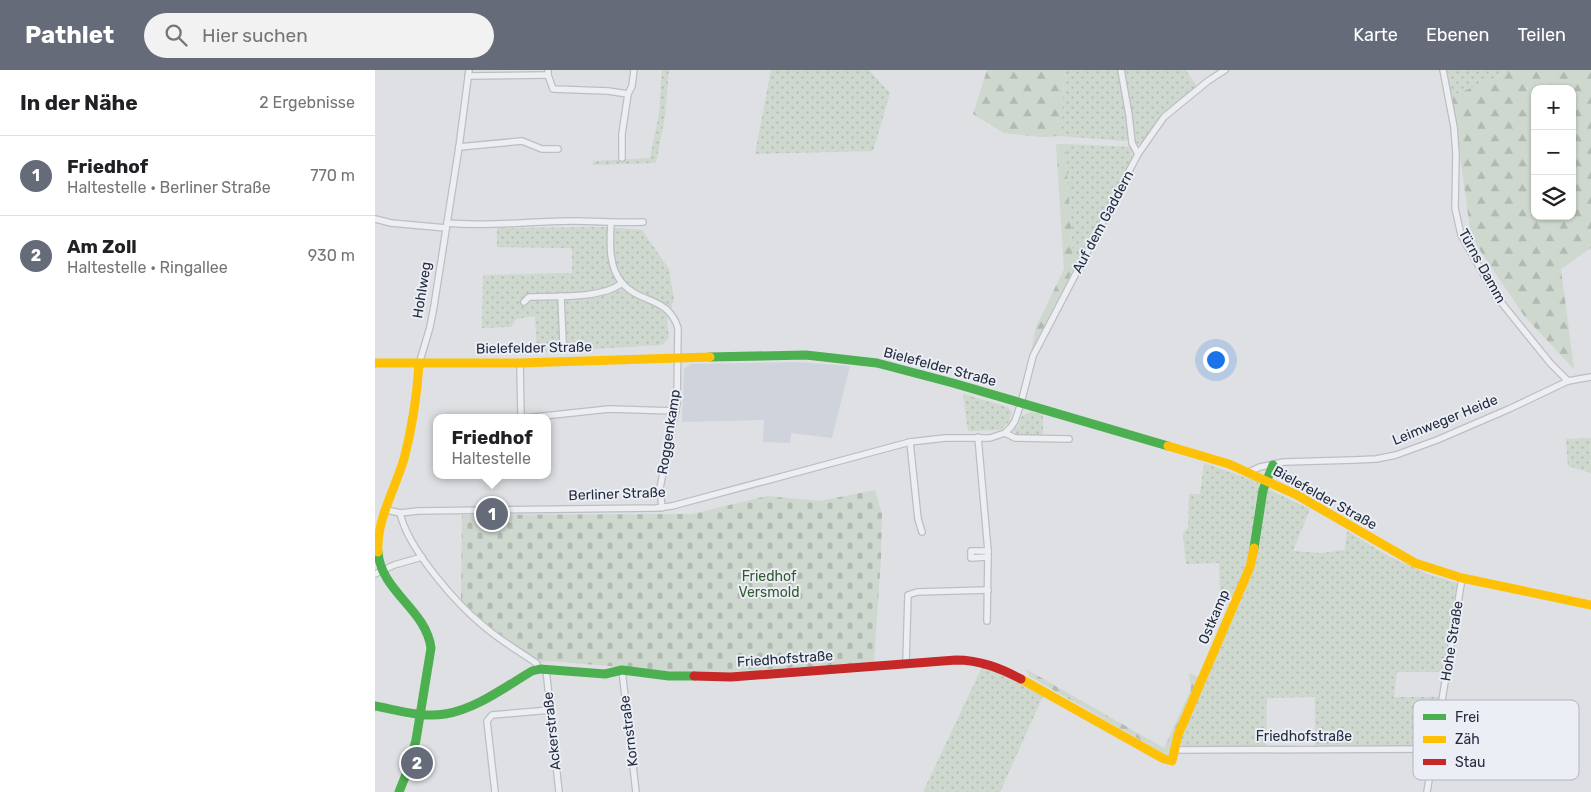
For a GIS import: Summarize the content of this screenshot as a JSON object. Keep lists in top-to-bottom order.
{
  "streets": {
    "street": [
      "Auf dem Gaddern",
      "Türns Damm",
      "Hohlweg",
      "Bielefelder Straße",
      "Leimweger Heide",
      "Roggenkamp",
      "Berliner Straße",
      "Ostkamp",
      "Hohe Straße",
      "Friedhofstraße",
      "Ackerstraße",
      "Kornstraße"
    ]
  },
  "crossings": [
    ["Auf dem Gaddern", "Bielefelder Straße"],
    ["Türns Damm", "Leimweger Heide"],
    ["Hohlweg", "Bielefelder Straße"],
    ["Hohlweg", "Berliner Straße"],
    ["Bielefelder Straße", "Leimweger Heide"],
    ["Bielefelder Straße", "Roggenkamp"],
    ["Bielefelder Straße", "Ostkamp"],
    ["Bielefelder Straße", "Hohe Straße"],
    ["Roggenkamp", "Berliner Straße"],
    ["Ostkamp", "Friedhofstraße"],
    ["Friedhofstraße", "Ackerstraße"],
    ["Friedhofstraße", "Kornstraße"]
  ],
  "parks": ["Friedhof Versmold"],
  "legend": ["Frei", "Zäh", "Stau"],
  "page": {
    "header": "Pathlet",
    "search": "Hier suchen",
    "nav": ["Karte", "Ebenen", "Teilen"],
    "heading": ["In der Nähe", "2 Ergebnisse"],
    "map_buttons": ["+", "−"],
    "list": [
      {
        "mark": "1",
        "name": "Friedhof",
        "note": "Haltestelle · Berliner Straße",
        "value": "770 m"
      },
      {
        "mark": "2",
        "name": "Am Zoll",
        "note": "Haltestelle · Ringallee",
        "value": "930 m"
      }
    ],
    "popup": ["Friedhof", "Haltestelle"],
    "pins": ["1", "2"]
  }
}
